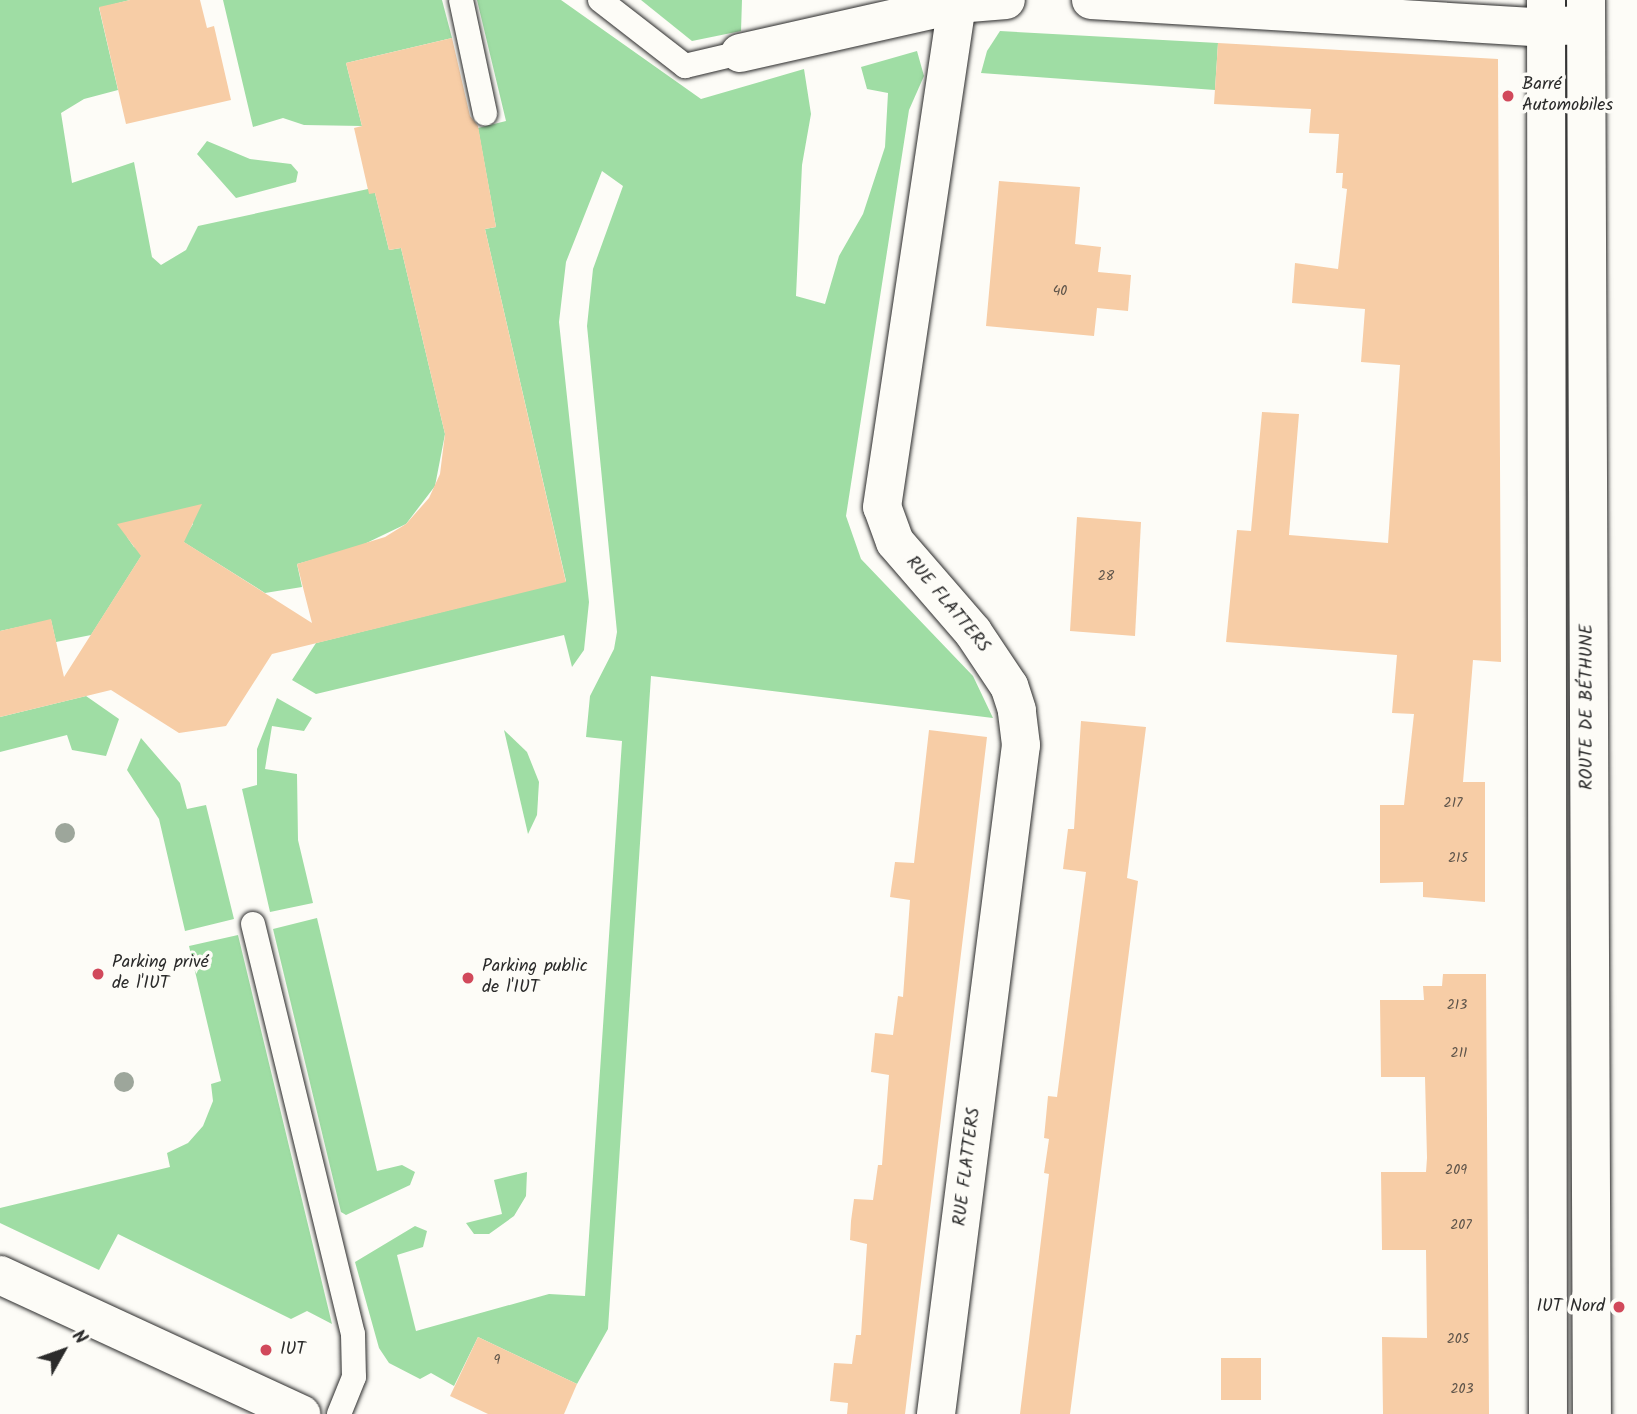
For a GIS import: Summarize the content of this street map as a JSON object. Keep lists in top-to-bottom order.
{
  "streets": {
    "main road": ["RUE FLATTERS", "ROUTE DE BÉTHUNE"]
  },
  "places": [
    "Barré Automobiles",
    "Parking privé de l'IUT",
    "Parking public de l'IUT",
    "IUT Nord",
    "IUT"
  ],
  "house_numbers": [
    "40",
    "28",
    "217",
    "215",
    "213",
    "211",
    "209",
    "207",
    "205",
    "9",
    "203"
  ],
  "north": "top right"
}
